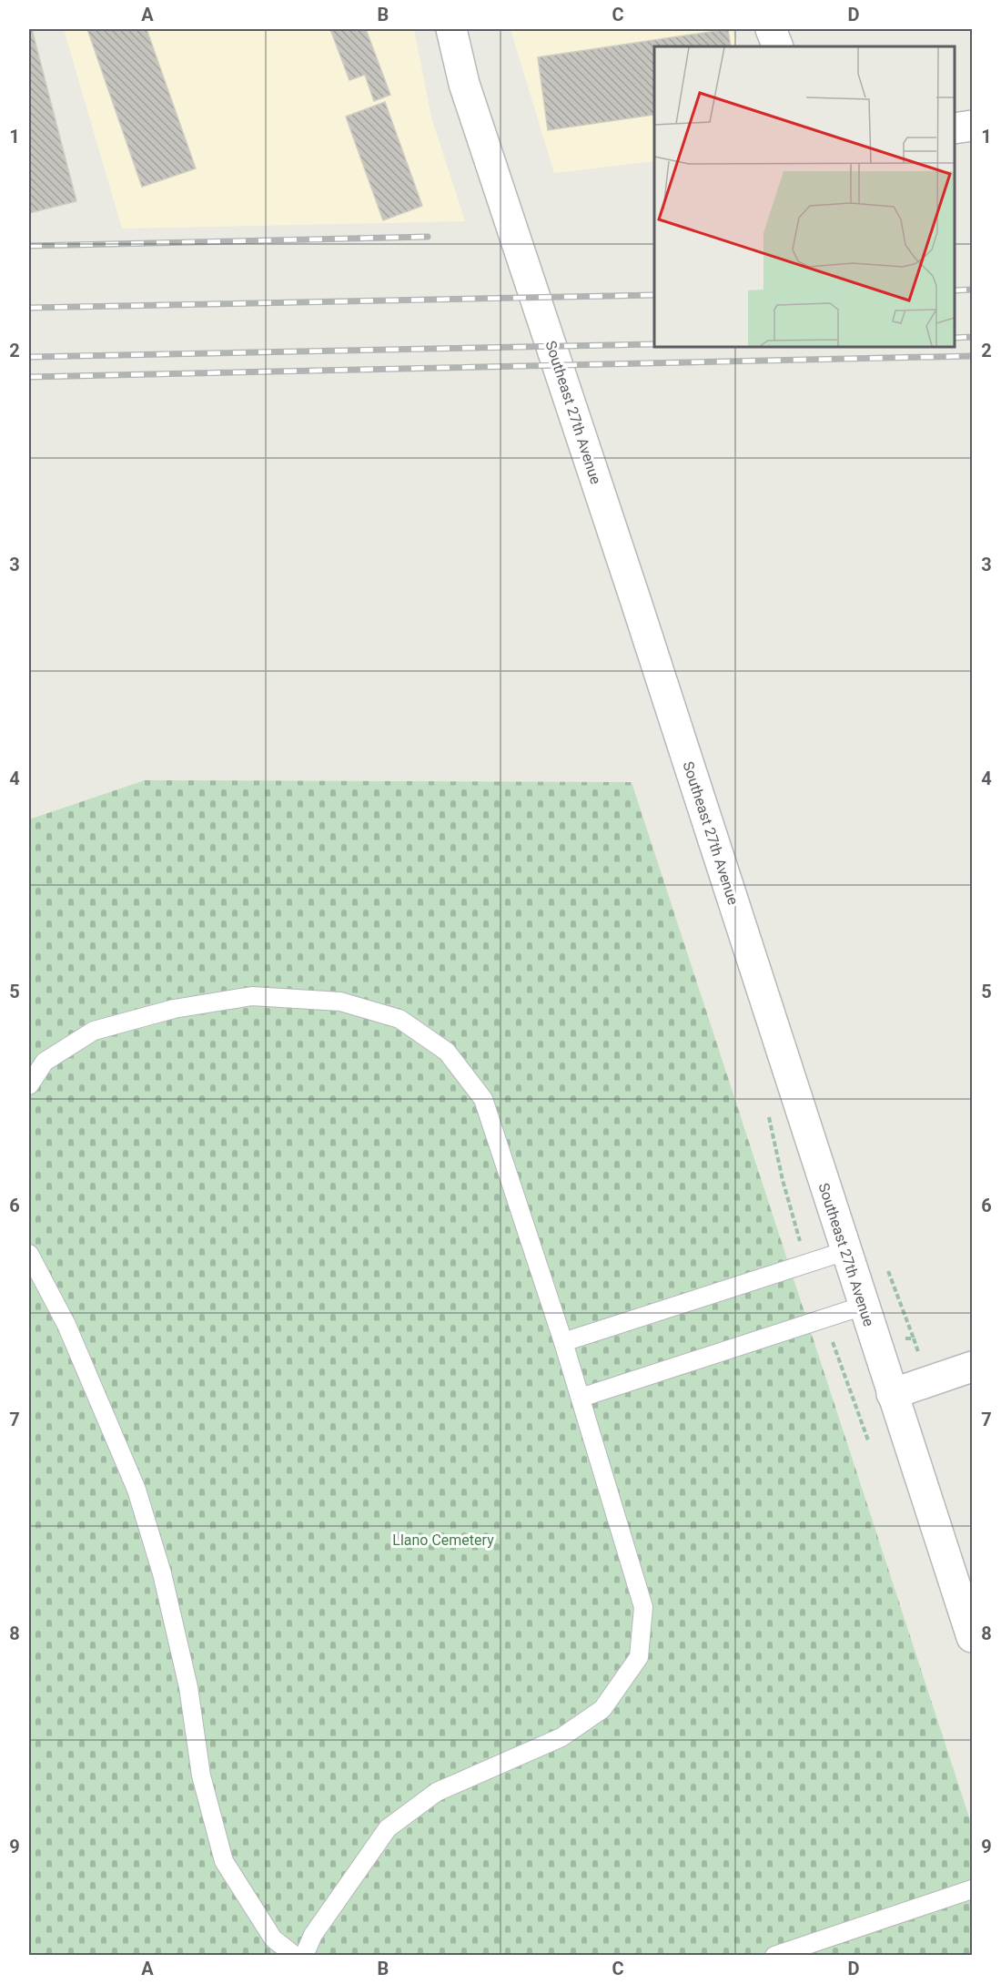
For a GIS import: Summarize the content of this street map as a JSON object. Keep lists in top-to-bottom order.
{
  "streets": {
    "main road": ["Southeast 27th Avenue"]
  },
  "parks": ["Llano Cemetery"],
  "grid": {
    "columns": [
      "A",
      "B",
      "C",
      "D"
    ],
    "rows": [
      "1",
      "2",
      "3",
      "4",
      "5",
      "6",
      "7",
      "8",
      "9"
    ]
  }
}
